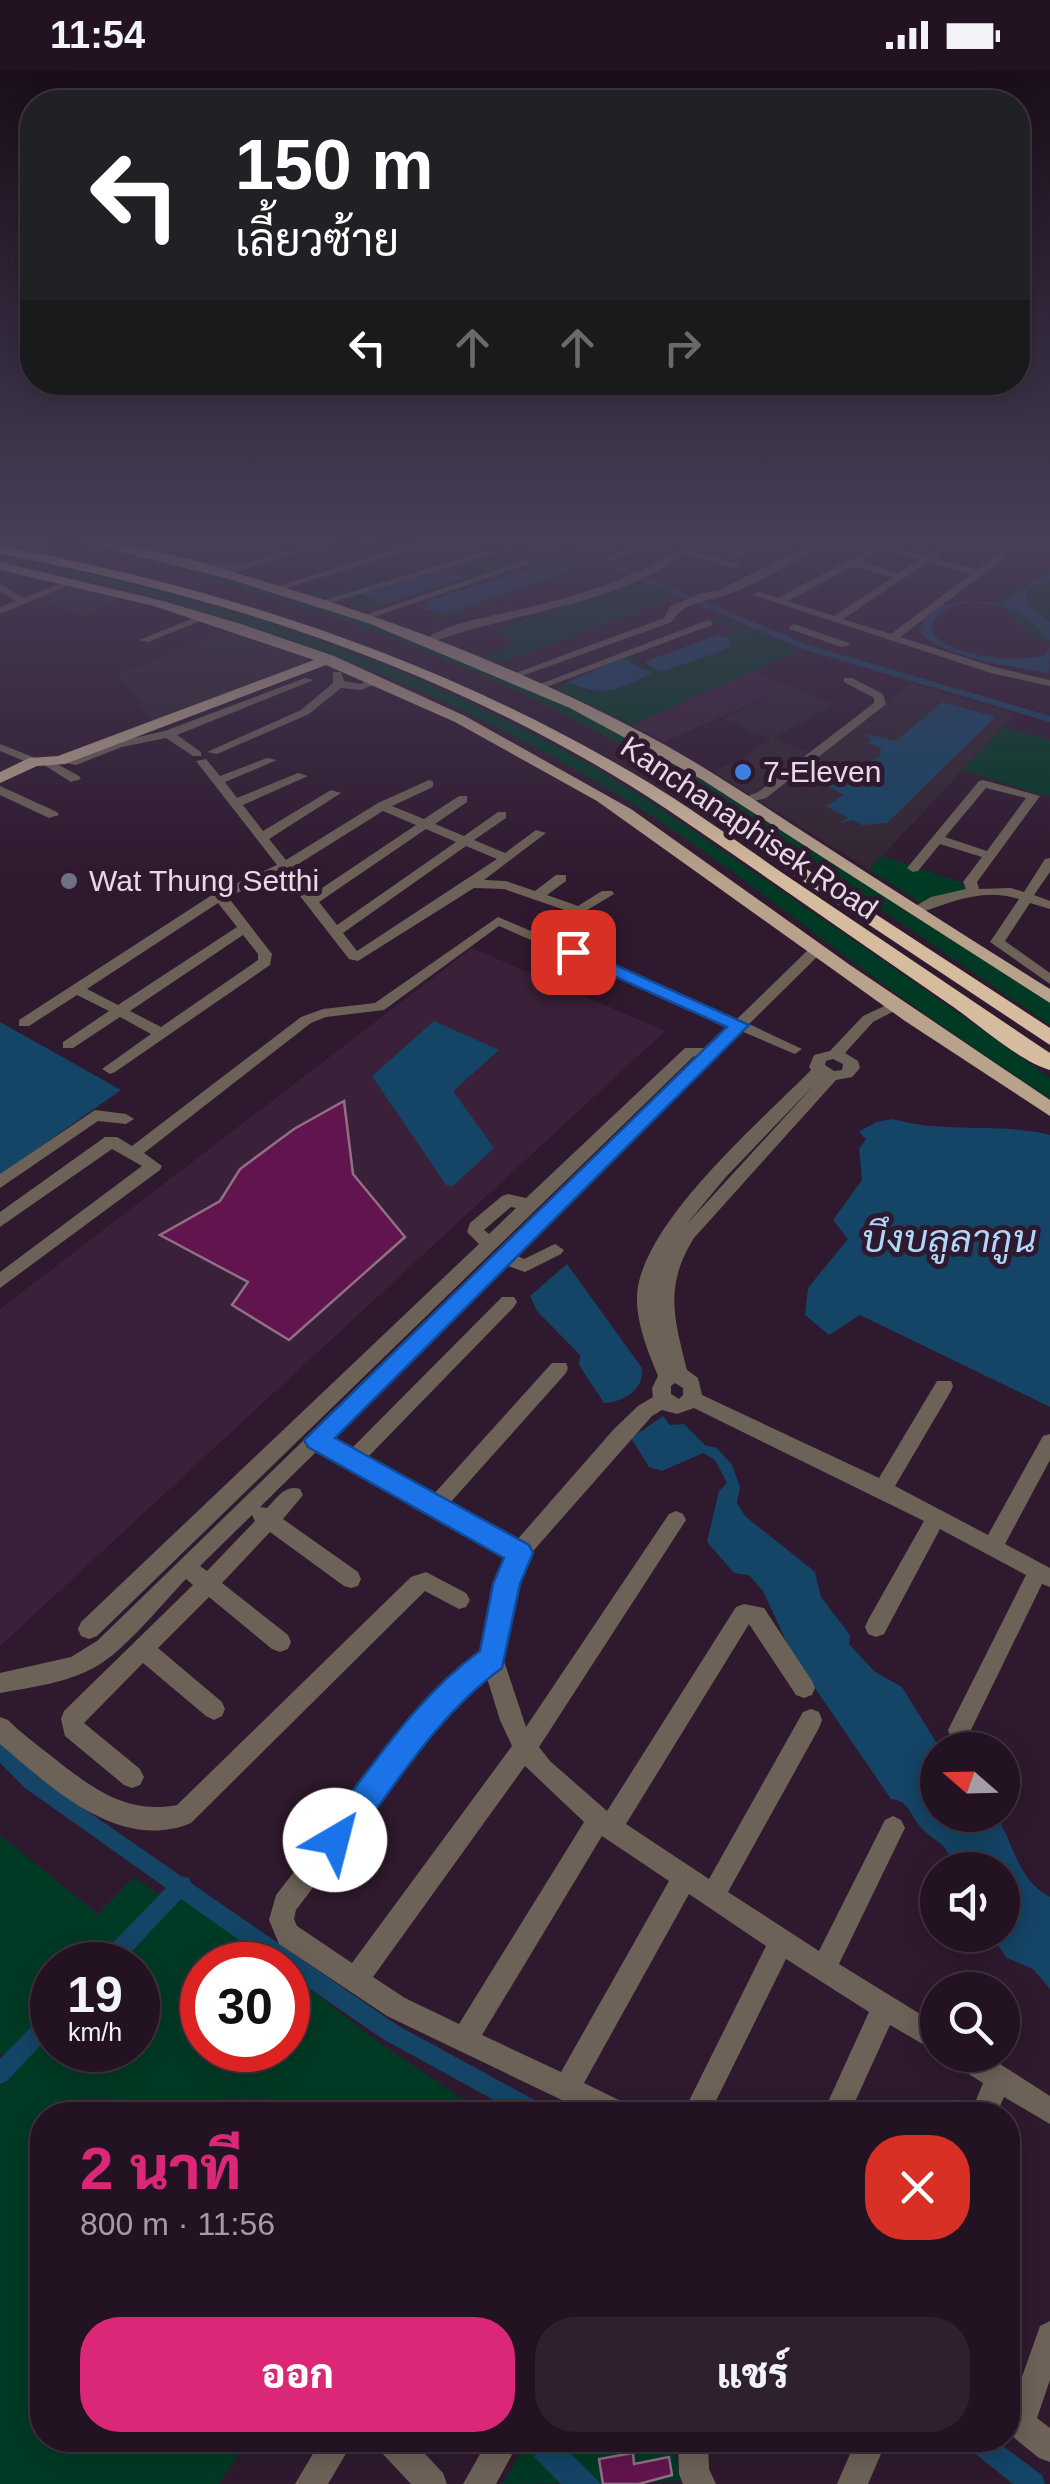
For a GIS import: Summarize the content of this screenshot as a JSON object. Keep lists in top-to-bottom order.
{
  "streets": {
    "highway": ["Kanchanaphisek Road"]
  },
  "water": ["บึงบลูลากูน"],
  "places": ["7-Eleven", "Wat Thung Setthi"],
  "north": "left",
  "page": {
    "status": "11:54",
    "turn": ["150 m", "เลี้ยวซ้าย"],
    "speed": "19 km/h",
    "limit": "30",
    "heading": ["2 นาที", "800 m · 11:56"],
    "buttons": ["ออก", "แชร์"]
  }
}
